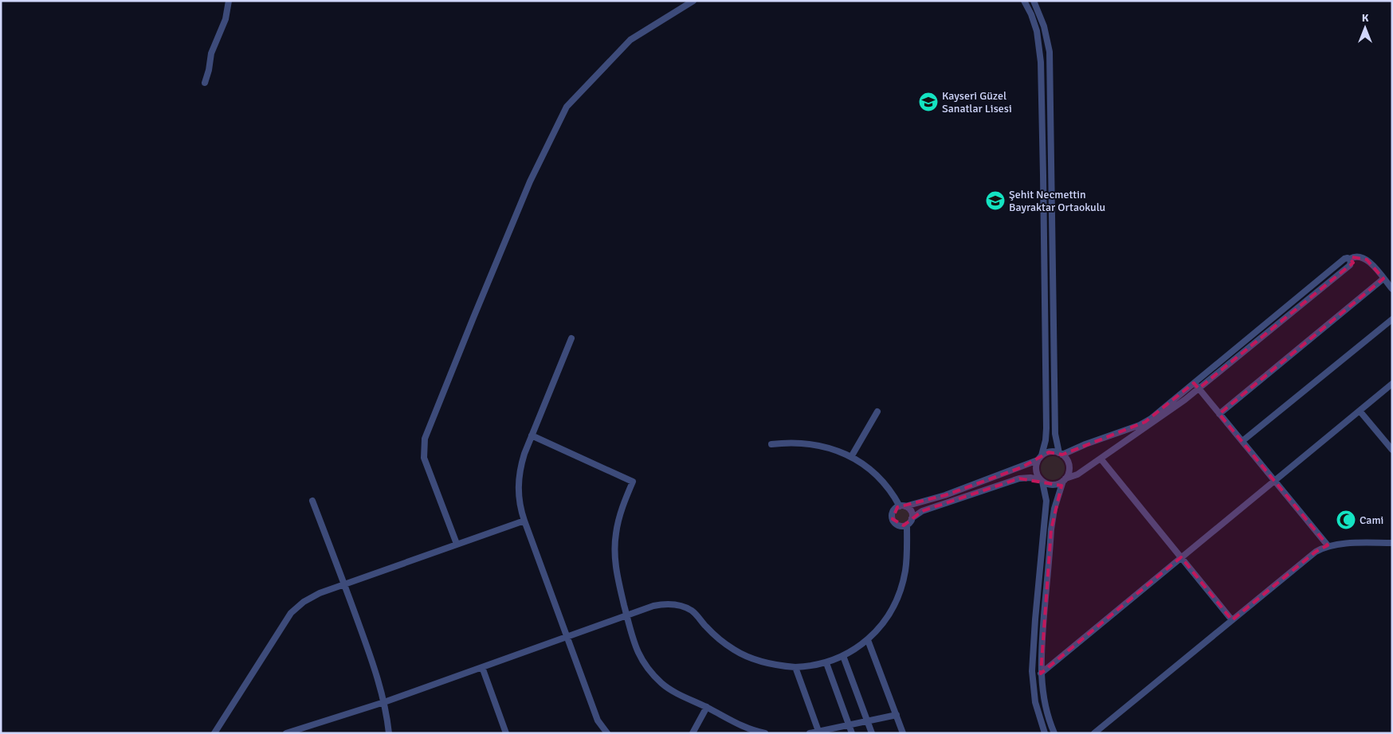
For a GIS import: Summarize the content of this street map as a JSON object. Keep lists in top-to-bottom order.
{
  "places": {
    "school or university": ["Kayseri Güzel Sanatlar Lisesi", "Şehit Necmettin Bayraktar Ortaokulu"],
    "mosque": ["Cami"]
  },
  "north": "top"
}
